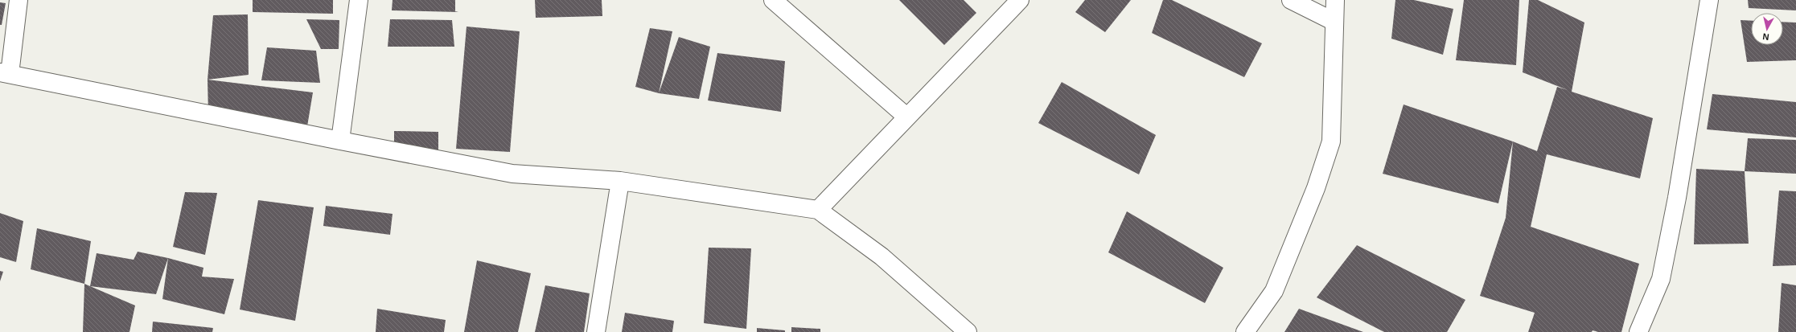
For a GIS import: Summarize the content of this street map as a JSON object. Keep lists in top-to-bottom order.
{
  "north": "bottom"
}
